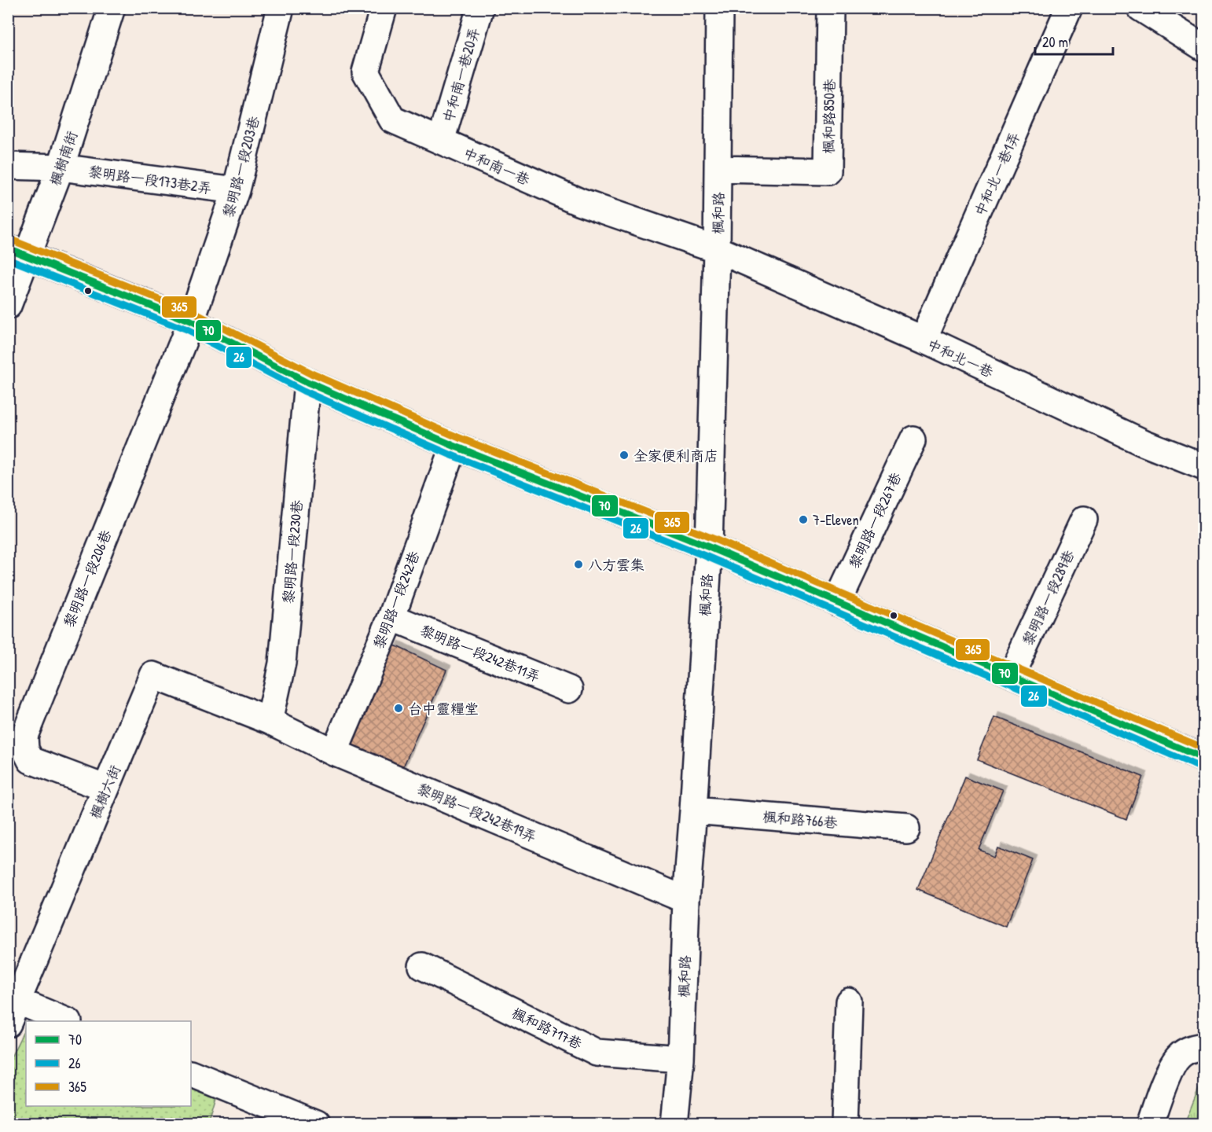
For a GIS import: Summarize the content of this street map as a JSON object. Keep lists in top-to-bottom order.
{
  "streets": {
    "street": [
      "中和南一巷20弄",
      "楓和路850巷",
      "楓樹南街",
      "中和南一巷",
      "黎明路一段203巷",
      "中和北一巷1弄",
      "黎明路一段173巷2弄",
      "楓和路",
      "中和北一巷",
      "黎明路一段267巷",
      "黎明路一段230巷",
      "黎明路一段206巷",
      "黎明路一段289巷",
      "黎明路一段242巷",
      "黎明路一段242巷11弄",
      "楓樹六街",
      "黎明路一段242巷19弄",
      "楓和路766巷",
      "楓和路717巷"
    ]
  },
  "crossings": [
    ["中和南一巷20弄", "中和南一巷"],
    ["楓和路850巷", "楓和路"],
    ["楓樹南街", "黎明路一段173巷2弄"],
    ["中和南一巷", "楓和路"],
    ["中和南一巷", "中和北一巷"],
    ["黎明路一段203巷", "黎明路一段173巷2弄"],
    ["黎明路一段203巷", "黎明路一段206巷"],
    ["中和北一巷1弄", "中和北一巷"],
    ["楓和路", "中和北一巷"],
    ["楓和路", "黎明路一段242巷19弄"],
    ["楓和路", "楓和路766巷"],
    ["楓和路", "楓和路717巷"],
    ["黎明路一段230巷", "楓樹六街"],
    ["黎明路一段230巷", "黎明路一段242巷19弄"],
    ["黎明路一段206巷", "楓樹六街"],
    ["黎明路一段242巷", "黎明路一段242巷11弄"],
    ["黎明路一段242巷", "黎明路一段242巷19弄"],
    ["楓樹六街", "黎明路一段242巷19弄"]
  ],
  "places": [
    "全家便利商店",
    "7-Eleven",
    "八方雲集",
    "台中靈糧堂"
  ],
  "lines": ["transit line 365", "transit line 70", "transit line 26"],
  "legend": ["70", "26", "365"],
  "scale_bar": "20 m"
}
